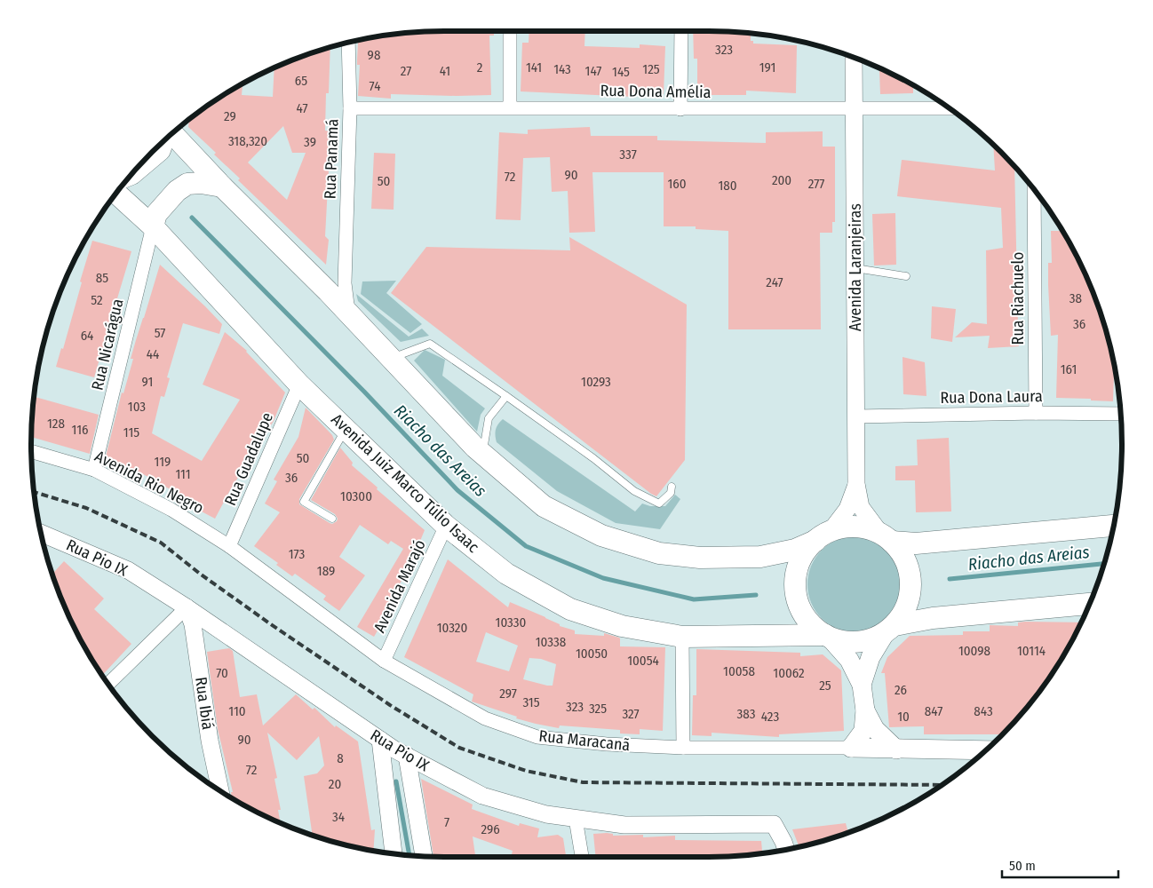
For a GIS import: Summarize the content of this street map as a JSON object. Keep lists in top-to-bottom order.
{
  "streets": {
    "main road": ["Avenida Juiz Marco Túlio Isaac", "Rua Maracanã"],
    "street": [
      "Rua Dona Amélia",
      "Rua Panamá",
      "Avenida Laranjeiras",
      "Rua Riachuelo",
      "Rua Nicarágua",
      "Rua Dona Laura",
      "Rua Guadalupe",
      "Avenida Rio Negro",
      "Rua Pio IX",
      "Avenida Marajó",
      "Rua Ibiá"
    ]
  },
  "crossings": [
    ["Rua Dona Amélia", "Rua Panamá"],
    ["Rua Dona Amélia", "Avenida Laranjeiras"],
    ["Avenida Laranjeiras", "Rua Dona Laura"],
    ["Avenida Laranjeiras", "Avenida Juiz Marco Túlio Isaac"],
    ["Rua Riachuelo", "Rua Dona Laura"],
    ["Rua Nicarágua", "Avenida Rio Negro"],
    ["Rua Nicarágua", "Avenida Juiz Marco Túlio Isaac"],
    ["Rua Guadalupe", "Avenida Rio Negro"],
    ["Rua Guadalupe", "Avenida Juiz Marco Túlio Isaac"],
    ["Rua Guadalupe", "Rua Maracanã"],
    ["Avenida Rio Negro", "Rua Maracanã"],
    ["Avenida Juiz Marco Túlio Isaac", "Avenida Marajó"],
    ["Rua Pio IX", "Rua Ibiá"],
    ["Avenida Marajó", "Rua Maracanã"]
  ],
  "water": ["Riacho das Areias"],
  "house_numbers": [
    "323",
    "98",
    "2",
    "141",
    "191",
    "143",
    "125",
    "27",
    "41",
    "147",
    "145",
    "65",
    "74",
    "47",
    "29",
    "318,320",
    "39",
    "337",
    "90",
    "72",
    "200",
    "50",
    "160",
    "277",
    "180",
    "85",
    "247",
    "38",
    "52",
    "36",
    "57",
    "64",
    "44",
    "161",
    "91",
    "10293",
    "103",
    "128",
    "116",
    "115",
    "50",
    "119",
    "111",
    "36",
    "10300",
    "173",
    "189",
    "10330",
    "10320",
    "10338",
    "10098",
    "10114",
    "10050",
    "10054",
    "10058",
    "70",
    "10062",
    "25",
    "26",
    "297",
    "315",
    "323",
    "325",
    "110",
    "847",
    "843",
    "327",
    "383",
    "423",
    "10",
    "90",
    "8",
    "72",
    "20",
    "34",
    "7",
    "296"
  ],
  "scale_bar": "50 m"
}
